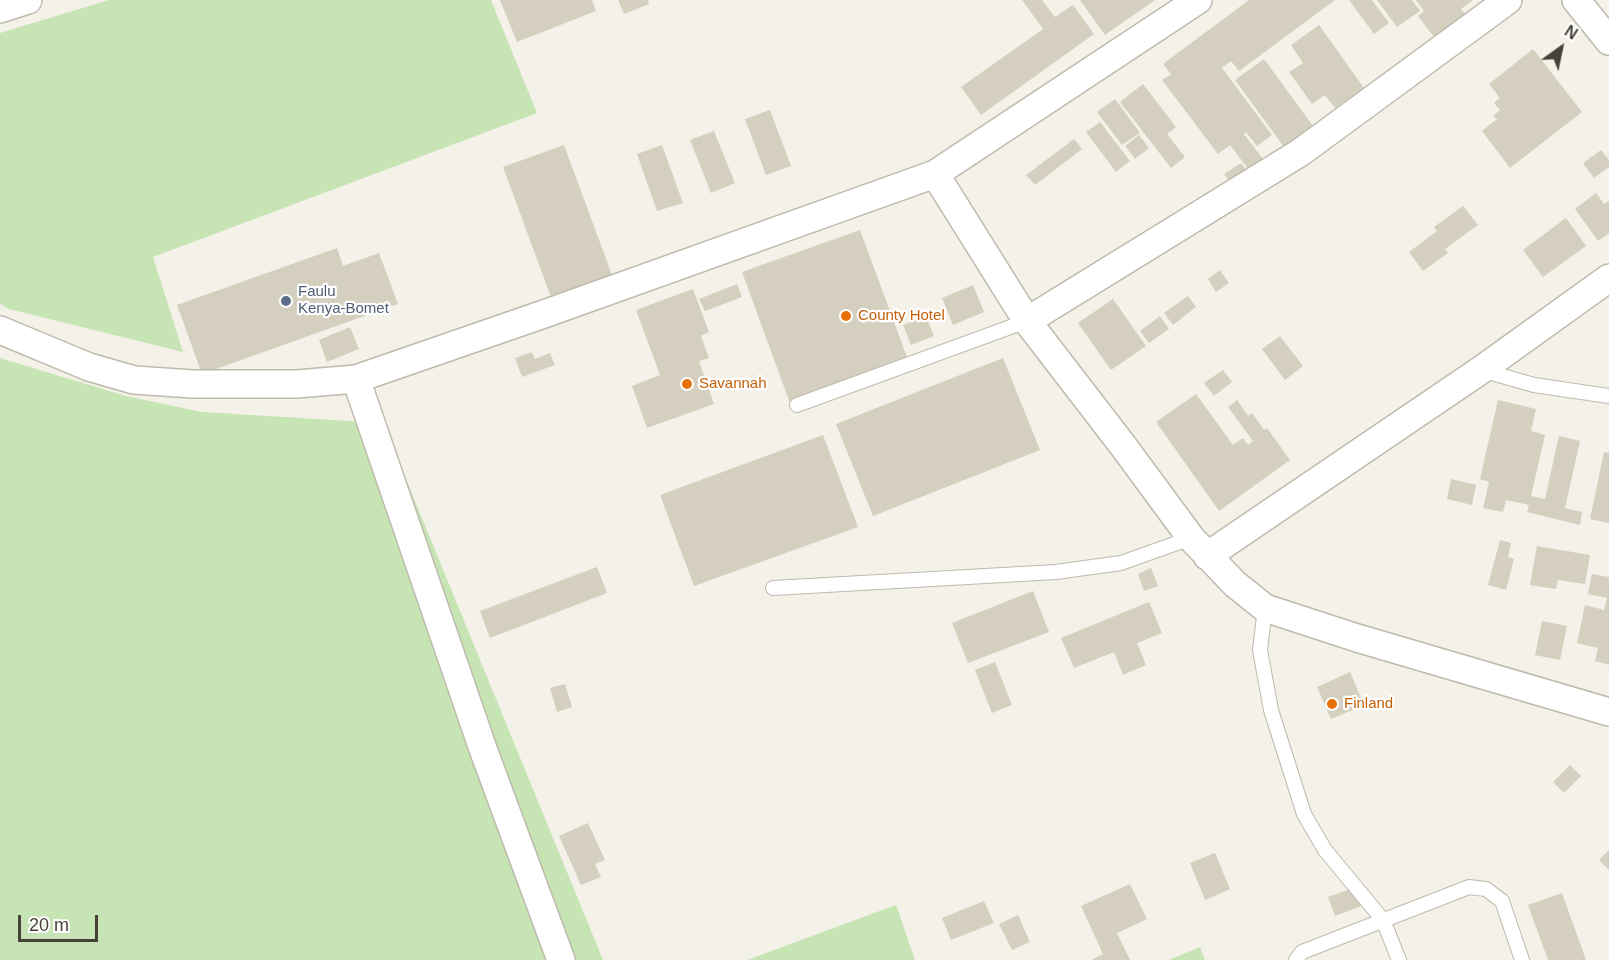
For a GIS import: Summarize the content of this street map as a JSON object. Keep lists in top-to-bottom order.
{
  "places": [
    "Faulu Kenya-Bomet",
    "County Hotel",
    "Savannah",
    "Finland"
  ],
  "scale_bar": "20 m",
  "north": "top right"
}
